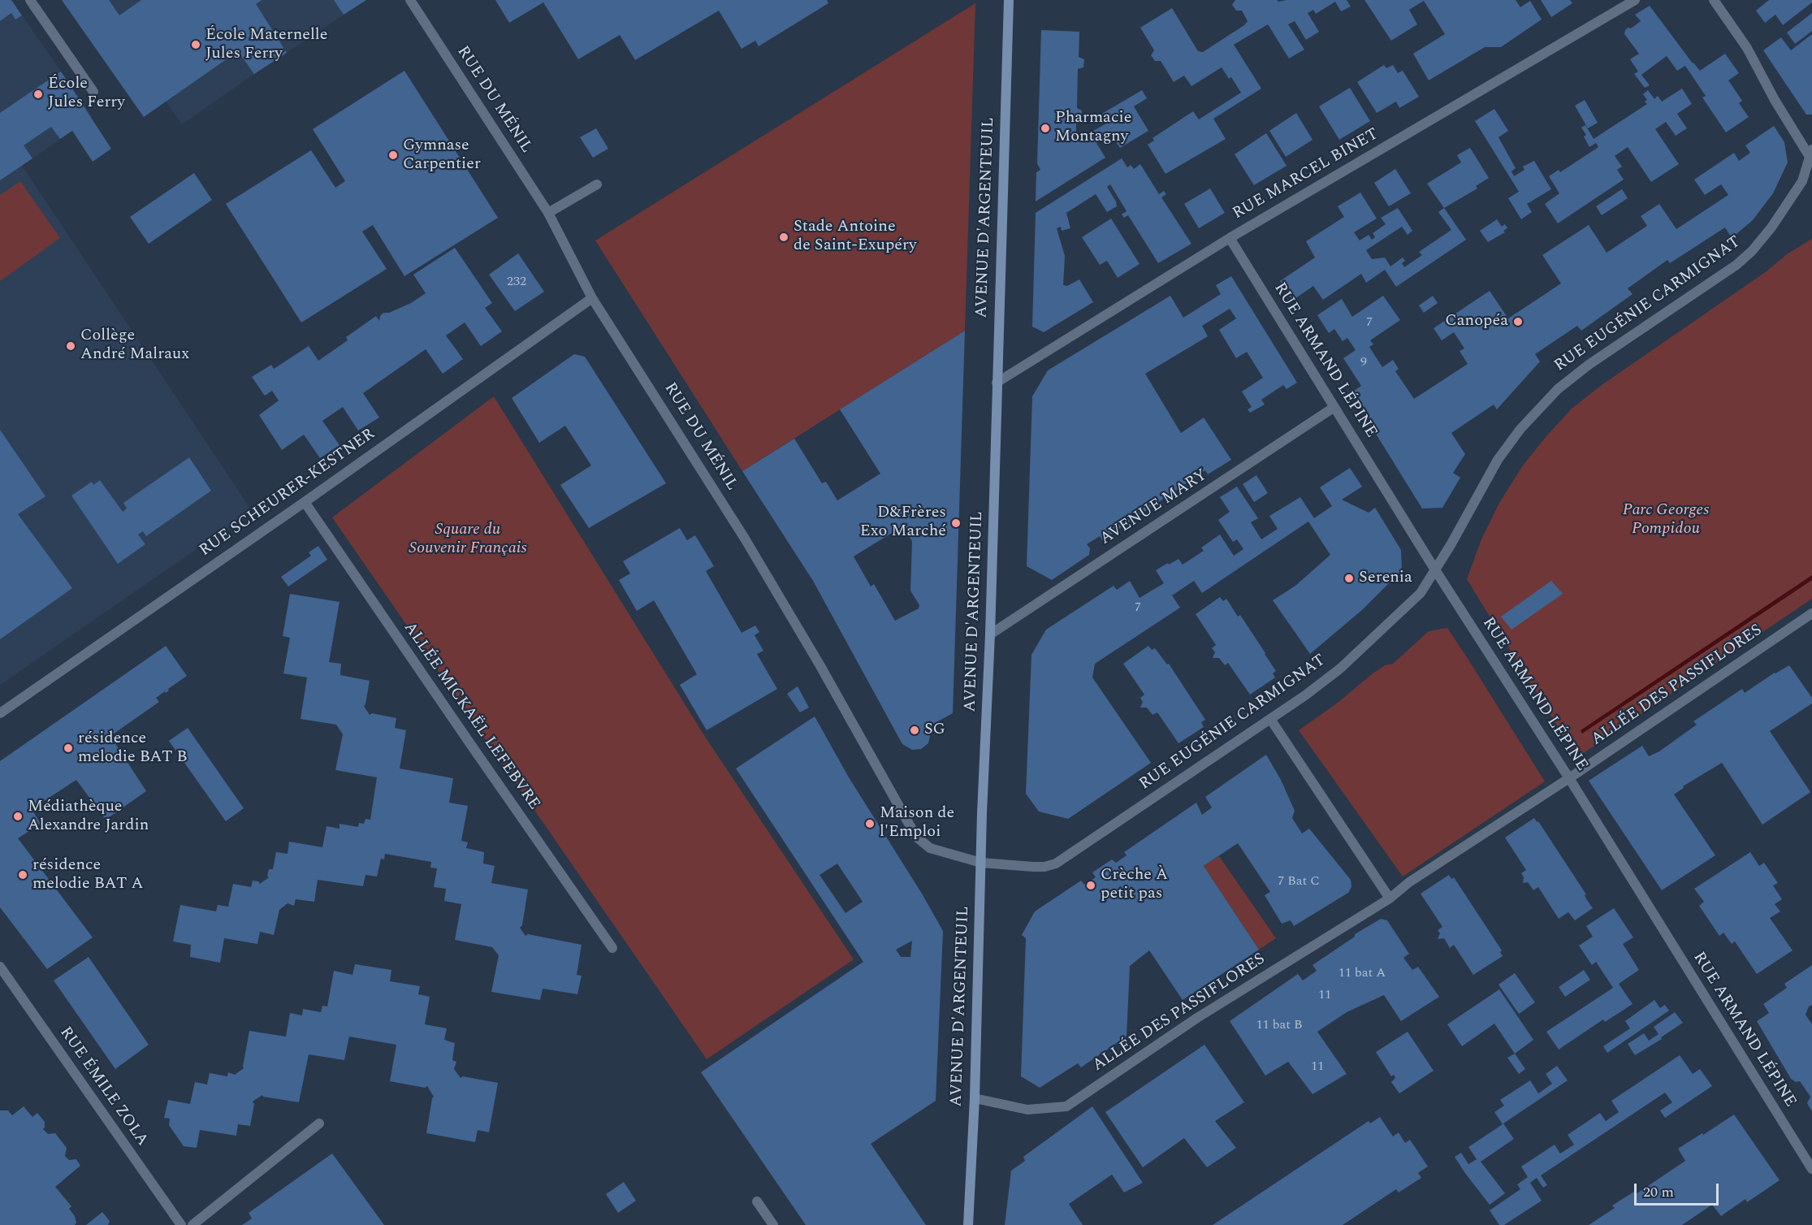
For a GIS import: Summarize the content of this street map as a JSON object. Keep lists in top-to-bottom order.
{
  "streets": {
    "main road": ["AVENUE D'ARGENTEUIL"],
    "street": [
      "RUE DU MÉNIL",
      "RUE MARCEL BINET",
      "RUE EUGÉNIE CARMIGNAT",
      "RUE ARMAND LÉPINE",
      "RUE SCHEURER-KESTNER",
      "AVENUE MARY",
      "ALLÉE DES PASSIFLORES",
      "ALLÉE MICKAËL LEFEBVRE",
      "RUE ÉMILE ZOLA"
    ]
  },
  "crossings": [
    ["RUE DU MÉNIL", "AVENUE D'ARGENTEUIL"],
    ["RUE DU MÉNIL", "RUE EUGÉNIE CARMIGNAT"],
    ["RUE DU MÉNIL", "RUE SCHEURER-KESTNER"],
    ["RUE MARCEL BINET", "AVENUE D'ARGENTEUIL"],
    ["RUE MARCEL BINET", "RUE ARMAND LÉPINE"],
    ["AVENUE D'ARGENTEUIL", "RUE EUGÉNIE CARMIGNAT"],
    ["AVENUE D'ARGENTEUIL", "AVENUE MARY"],
    ["AVENUE D'ARGENTEUIL", "ALLÉE DES PASSIFLORES"],
    ["RUE EUGÉNIE CARMIGNAT", "RUE ARMAND LÉPINE"],
    ["RUE ARMAND LÉPINE", "AVENUE MARY"],
    ["RUE ARMAND LÉPINE", "ALLÉE DES PASSIFLORES"],
    ["RUE SCHEURER-KESTNER", "ALLÉE MICKAËL LEFEBVRE"]
  ],
  "parks": ["Parc Georges Pompidou", "Square du Souvenir Français"],
  "places": [
    "École Maternelle Jules Ferry",
    "École Jules Ferry",
    "Pharmacie Montagny",
    "Gymnase Carpentier",
    "Stade Antoine de Saint-Exupéry",
    "Canopéa",
    "Collège André Malraux",
    "D&Frères Exo Marché",
    "Serenia",
    "SG",
    "résidence melodie BAT B",
    "Médiathèque Alexandre Jardin",
    "Maison de l'Emploi",
    "résidence melodie BAT A",
    "Crèche À petit pas"
  ],
  "house_numbers": [
    "232",
    "7",
    "9",
    "7",
    "7 Bat C",
    "11 bat A",
    "11",
    "11 bat B",
    "11"
  ],
  "scale_bar": "20 m"
}
